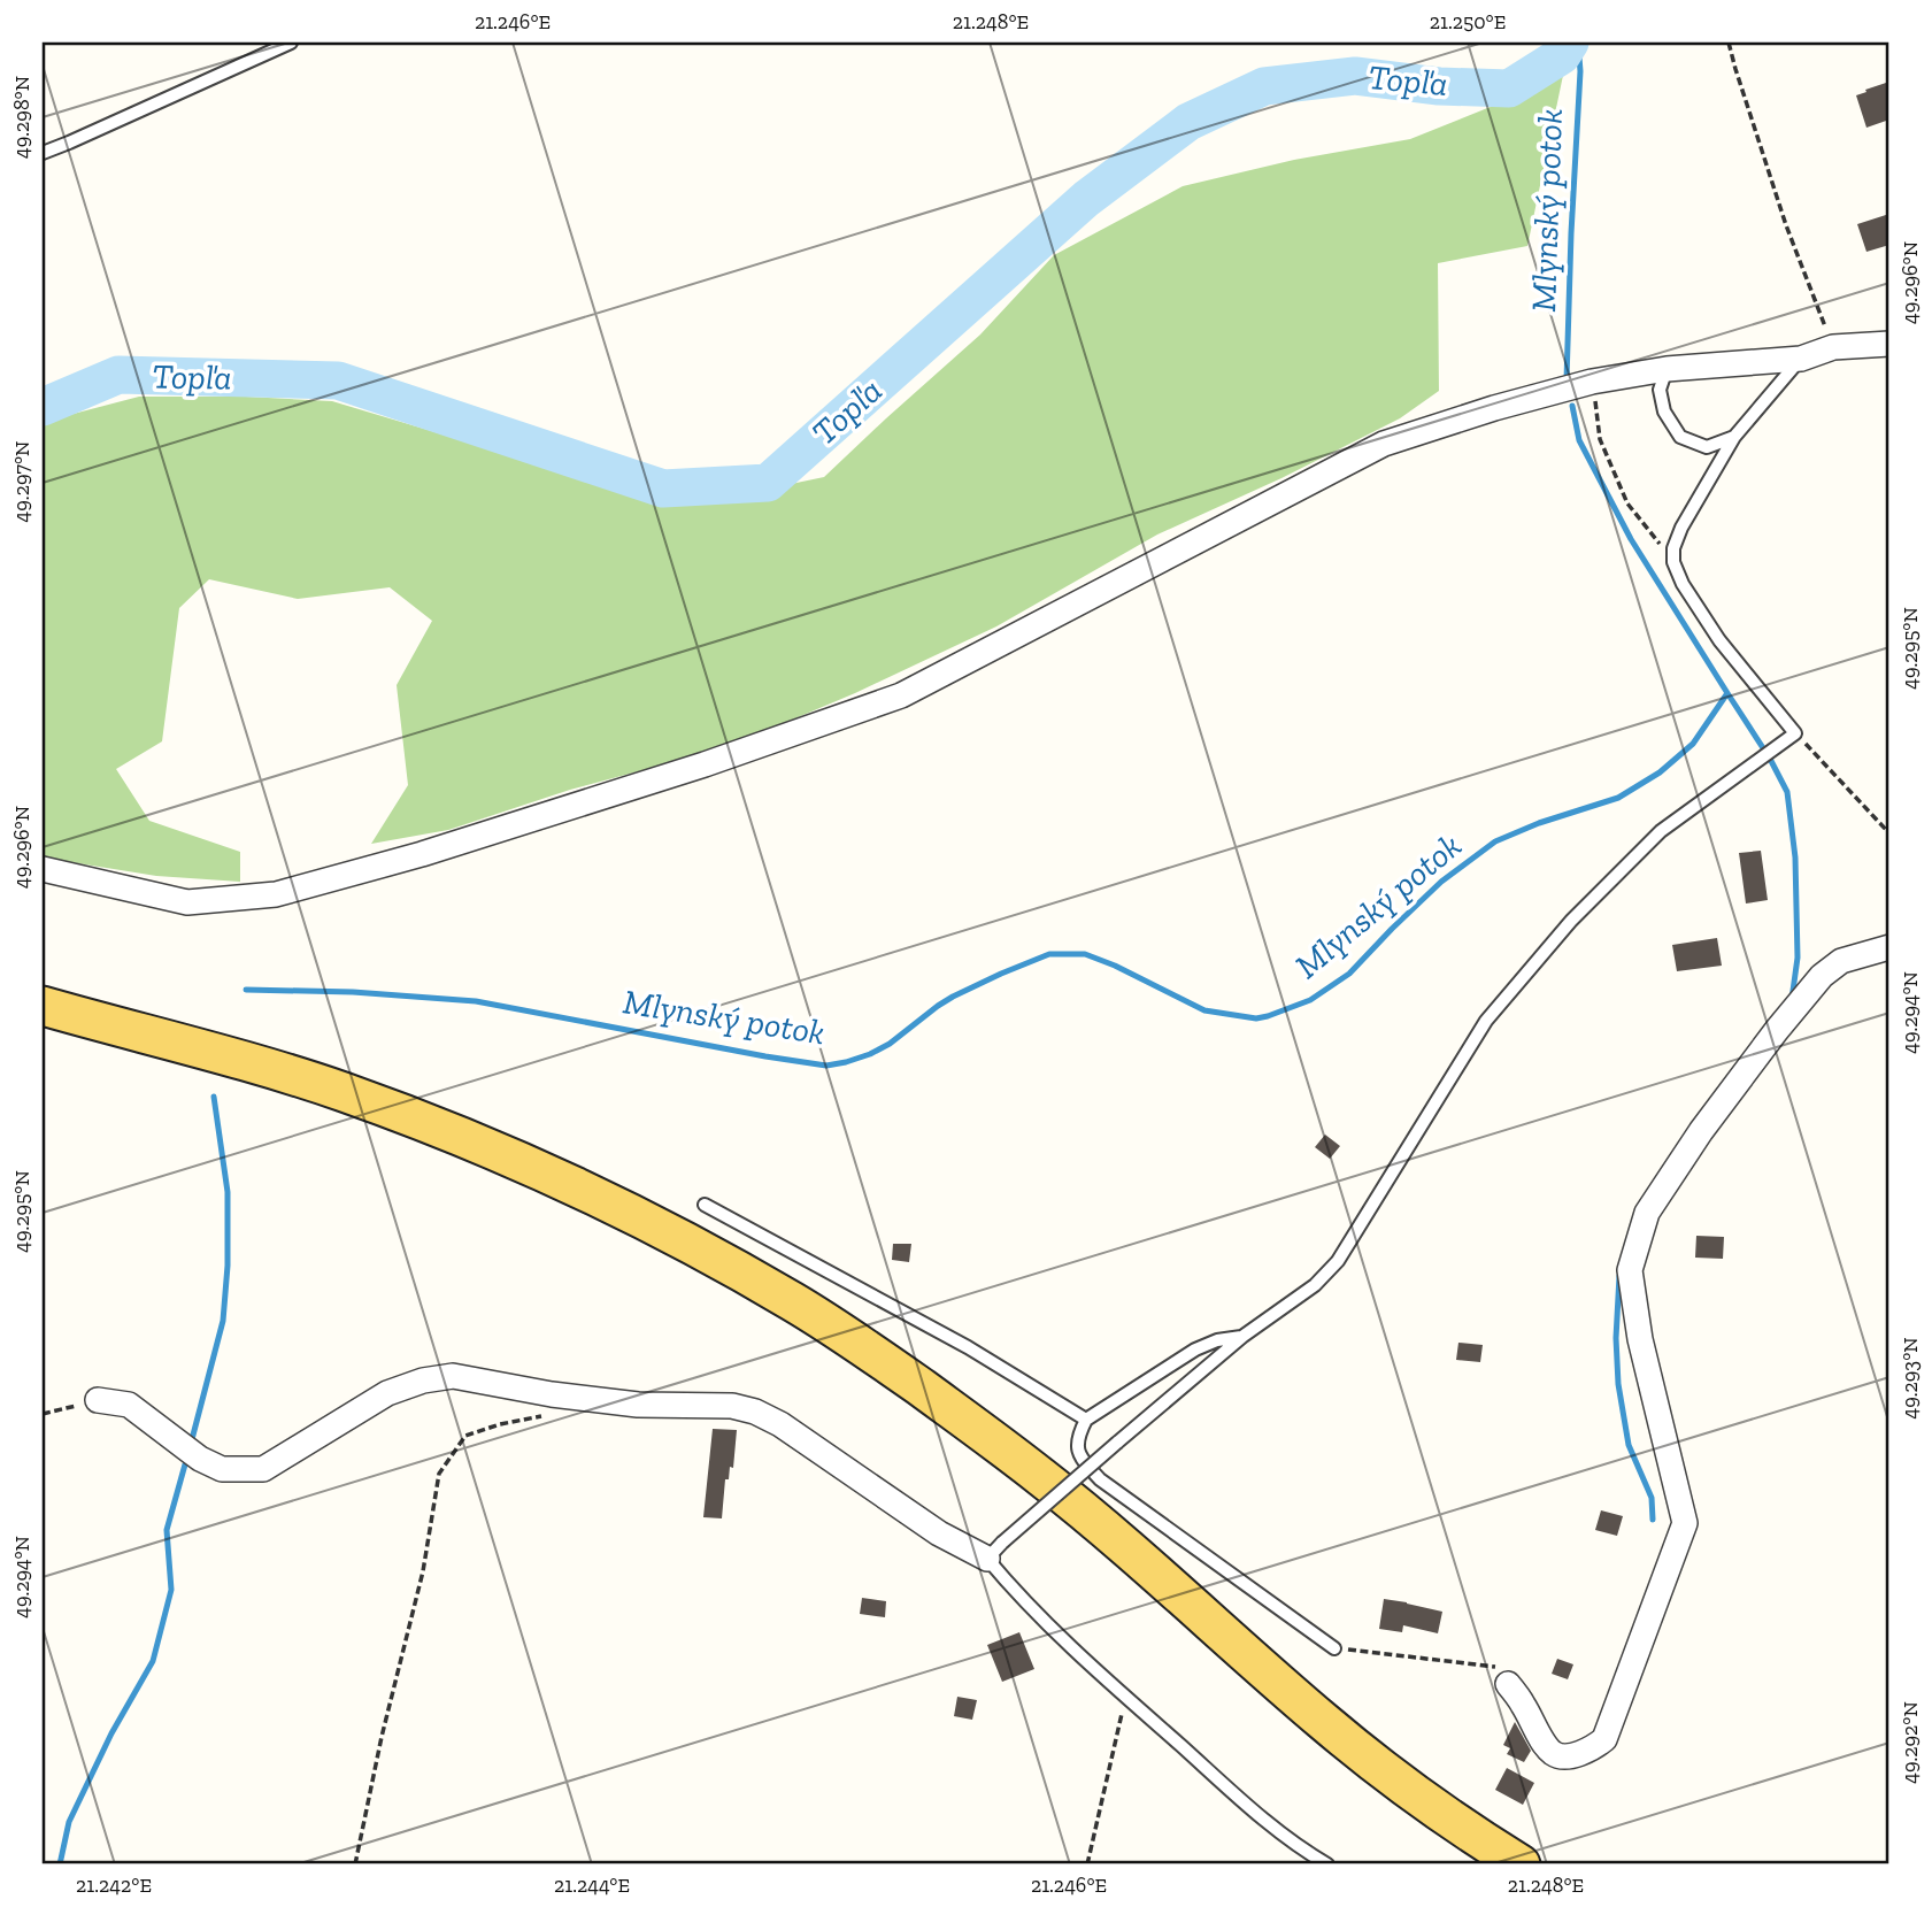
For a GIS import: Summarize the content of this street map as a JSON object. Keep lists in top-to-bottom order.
{
  "water": ["Topľa", "Mlynský potok"],
  "coordinates": [
    "21.246°E",
    "21.248°E",
    "21.250°E",
    "49.298°N",
    "49.296°N",
    "49.297°N",
    "49.295°N",
    "49.294°N",
    "49.293°N",
    "49.292°N",
    "21.242°E",
    "21.244°E"
  ]
}
